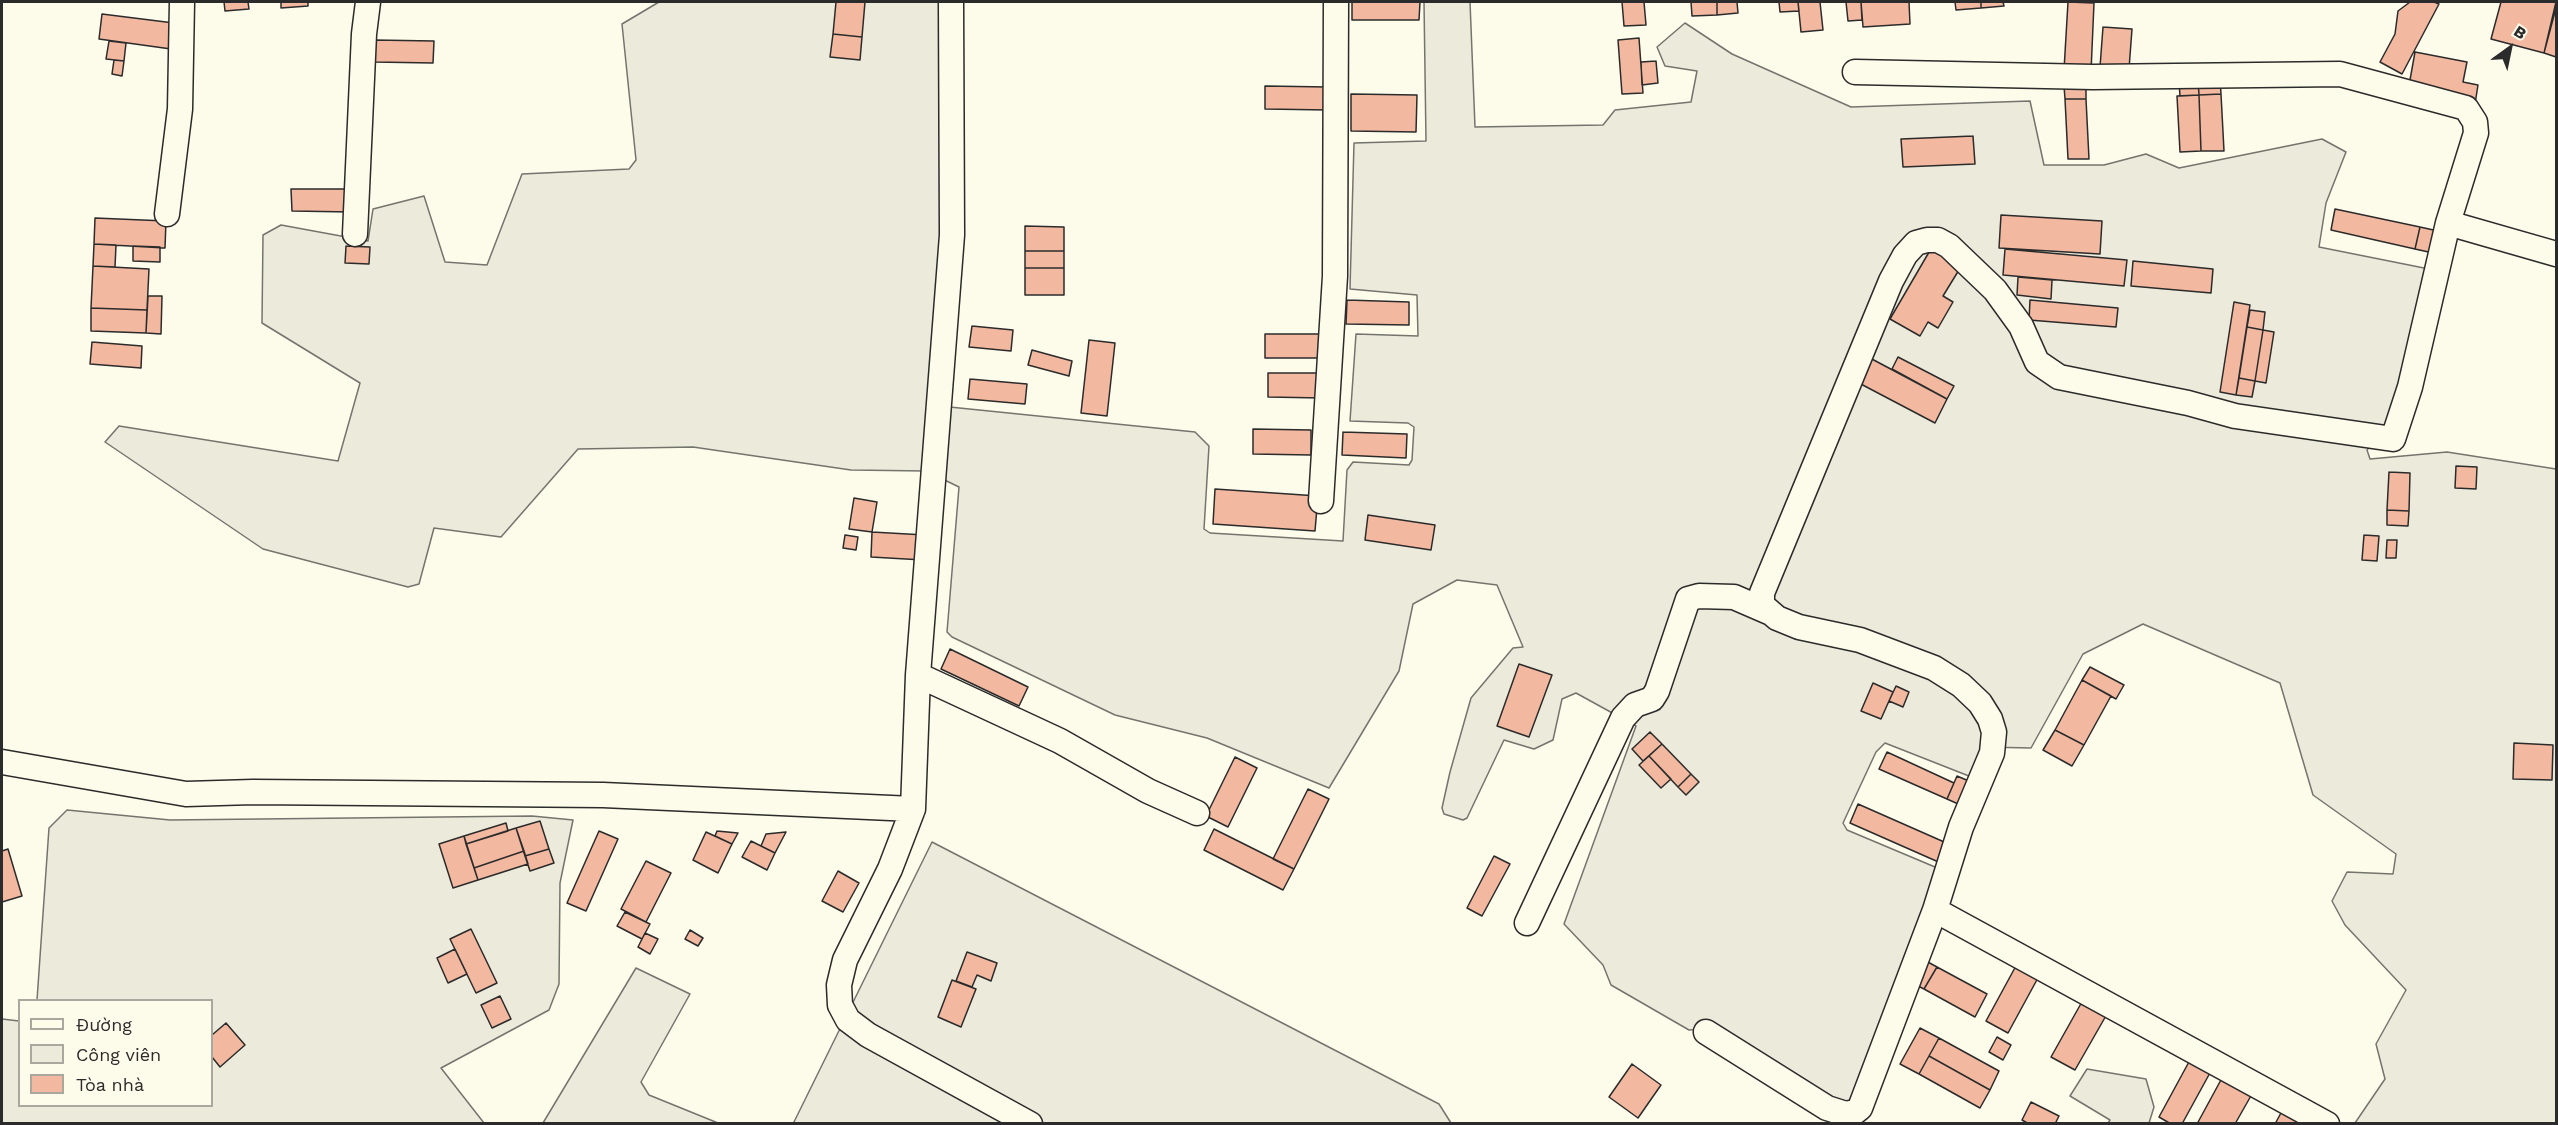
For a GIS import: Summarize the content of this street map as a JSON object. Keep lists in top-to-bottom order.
{
  "legend": ["Đường", "Công viên", "Tòa nhà"],
  "north": "top right"
}
